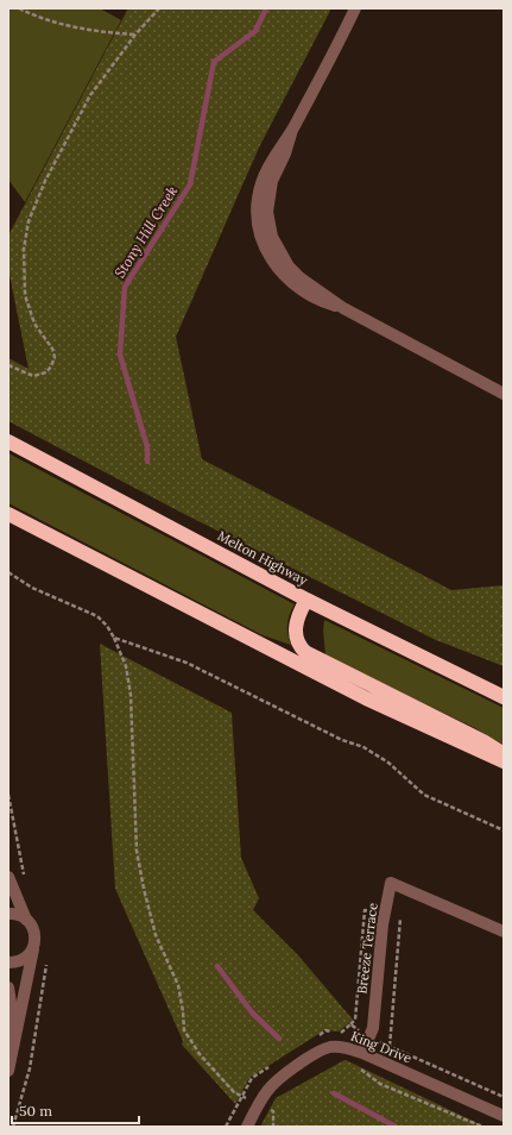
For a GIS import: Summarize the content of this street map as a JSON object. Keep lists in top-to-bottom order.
{
  "streets": {
    "highway": ["Melton Highway"],
    "street": ["Breeze Terrace", "King Drive"]
  },
  "crossings": [
    ["Breeze Terrace", "King Drive"]
  ],
  "water": ["Stony Hill Creek"],
  "scale_bar": "50 m"
}
